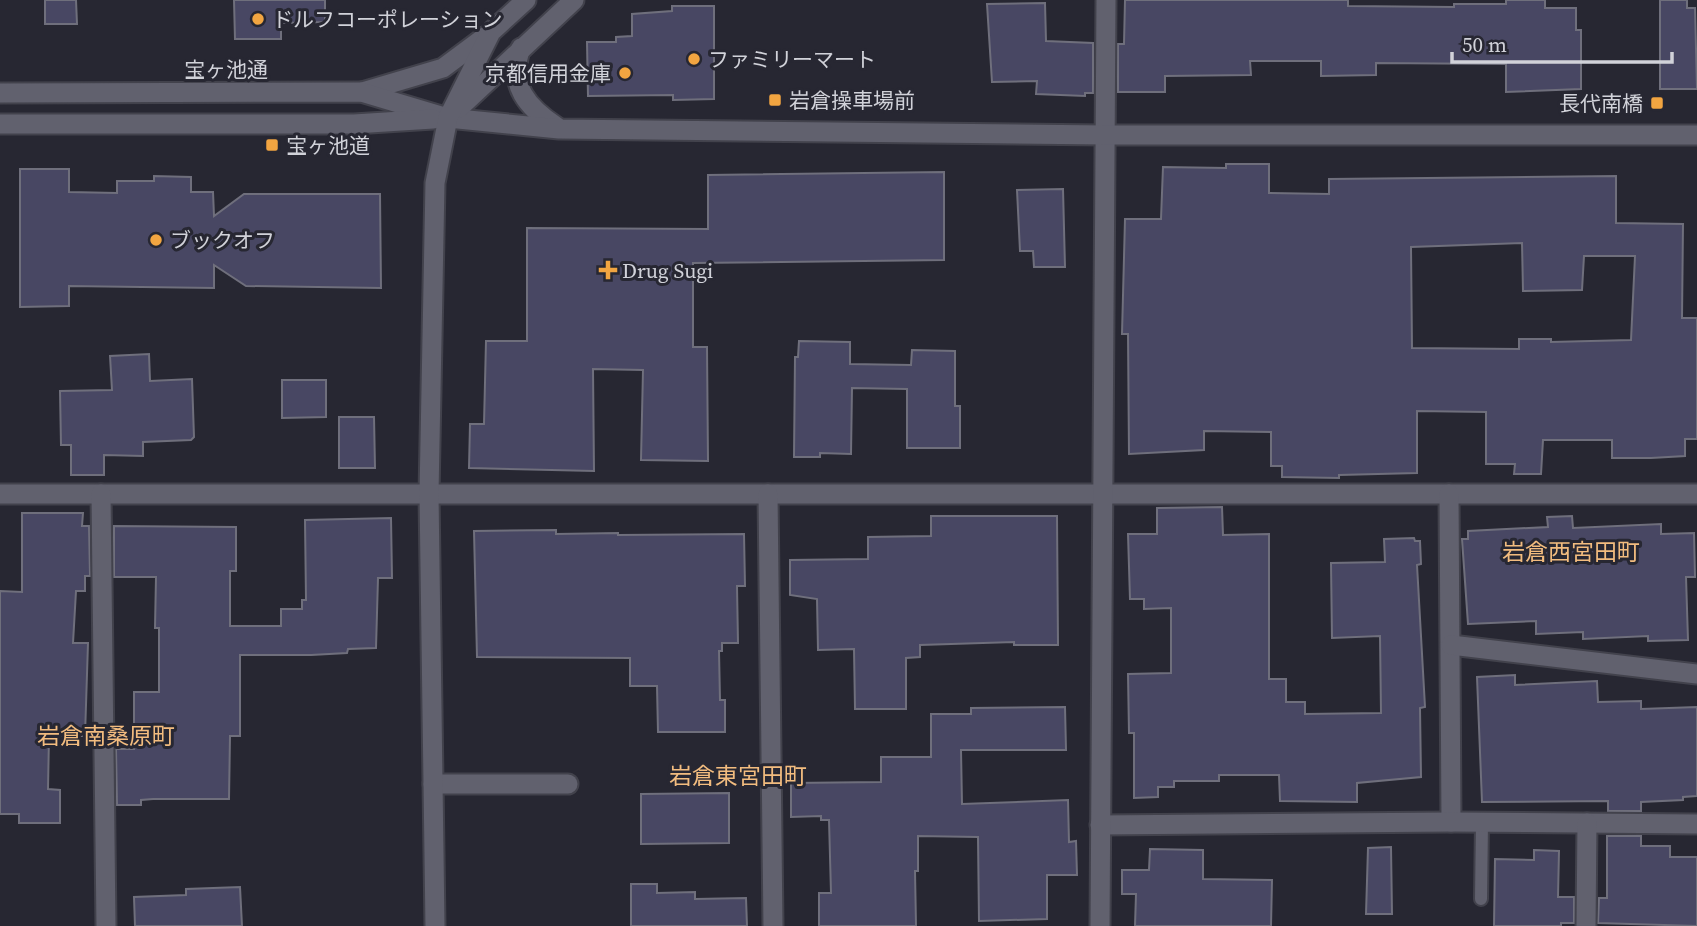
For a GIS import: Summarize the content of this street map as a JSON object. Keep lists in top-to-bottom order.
{
  "streets": {
    "street": ["宝ヶ池通"]
  },
  "districts": ["岩倉西宮田町", "岩倉南桑原町", "岩倉東宮田町"],
  "places": {
    "other": [
      "ドルフコーポレーション",
      "ファミリーマート",
      "京都信用金庫",
      "ブックオフ"
    ],
    "transit": ["岩倉操車場前", "長代南橋", "宝ヶ池道"],
    "health": ["Drug Sugi"]
  },
  "scale_bar": "50 m"
}
